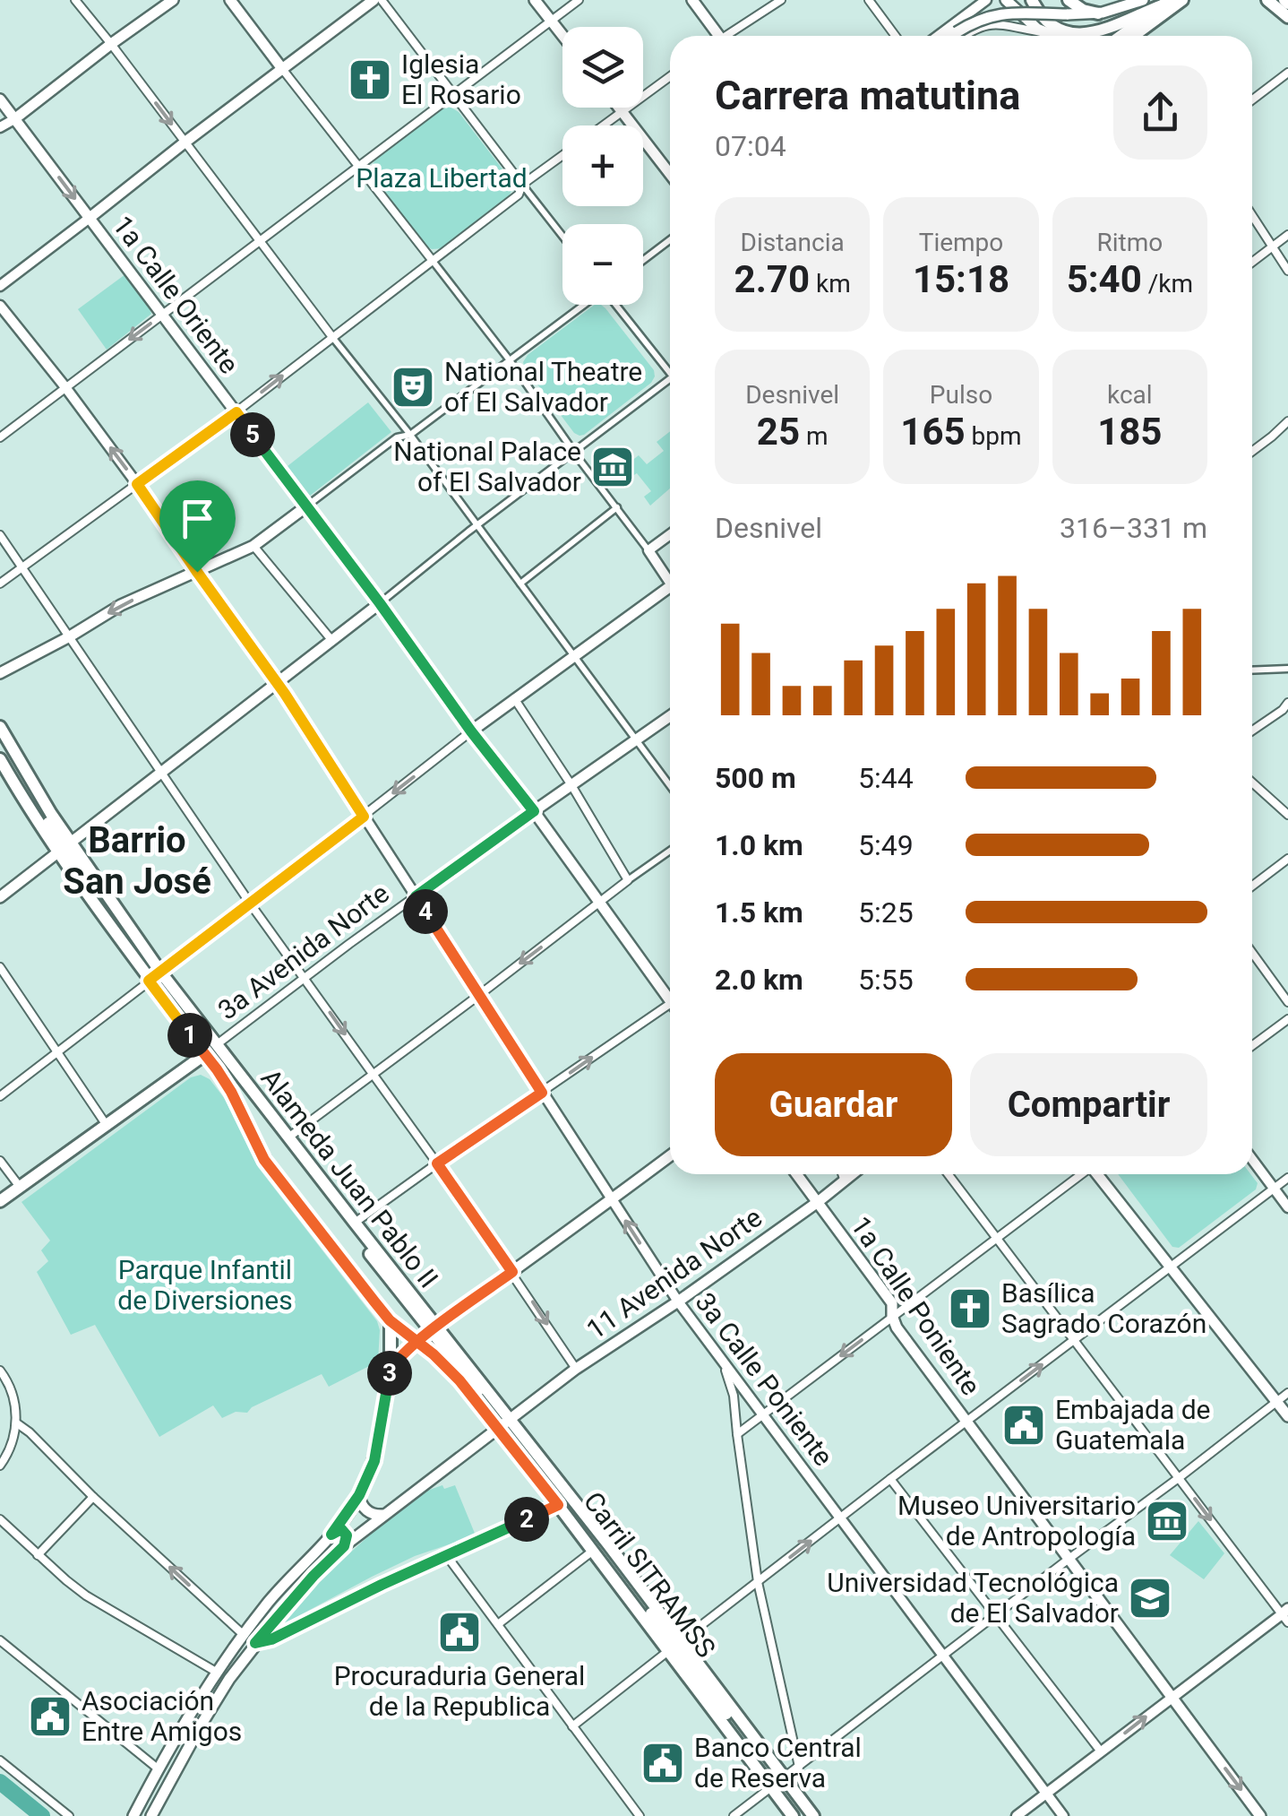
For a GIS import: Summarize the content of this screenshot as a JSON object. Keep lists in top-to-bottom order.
{
  "streets": {
    "main road": [
      "1a Calle Oriente",
      "3a Avenida Norte",
      "Alameda Juan Pablo II",
      "11 Avenida Norte",
      "1a Calle Poniente",
      "Carril SITRAMSS"
    ],
    "street": ["3a Calle Poniente"]
  },
  "crossings": [
    ["3a Avenida Norte", "Alameda Juan Pablo II"],
    ["3a Avenida Norte", "3a Calle Poniente"],
    ["3a Avenida Norte", "Carril SITRAMSS"],
    ["Alameda Juan Pablo II", "11 Avenida Norte"],
    ["Alameda Juan Pablo II", "Carril SITRAMSS"],
    ["11 Avenida Norte", "1a Calle Poniente"],
    ["11 Avenida Norte", "3a Calle Poniente"],
    ["11 Avenida Norte", "Carril SITRAMSS"]
  ],
  "districts": ["Barrio San José"],
  "parks": ["Plaza Libertad", "Parque Infantil de Diversiones"],
  "places": {
    "church": ["Iglesia El Rosario", "Basílica Sagrado Corazón"],
    "theatre": ["National Theatre of El Salvador"],
    "museum": ["National Palace of El Salvador", "Museo Universitario de Antropología"],
    "public building": [
      "Embajada de Guatemala",
      "Procuraduria General de la Republica",
      "Asociación Entre Amigos",
      "Banco Central de Reserva"
    ],
    "school or university": ["Universidad Tecnológica de El Salvador"]
  },
  "page": {
    "map_buttons": ["+", "−"],
    "heading": ["Carrera matutina", "07:04"],
    "stats": [
      ["Distancia", "2.70 km"],
      ["Tiempo", "15:18"],
      ["Ritmo", "5:40 /km"],
      ["Desnivel", "25 m"],
      ["Pulso", "165 bpm"],
      ["kcal", "185"]
    ],
    "pins": [
      "5",
      "4",
      "1",
      "3",
      "2"
    ],
    "chart": ["Desnivel", "316–331 m"],
    "list": [
      {
        "name": "500 m",
        "note": "5:44"
      },
      {
        "name": "1.0 km",
        "note": "5:49"
      },
      {
        "name": "1.5 km",
        "note": "5:25"
      },
      {
        "name": "2.0 km",
        "note": "5:55"
      }
    ],
    "buttons": ["Guardar", "Compartir"]
  }
}
